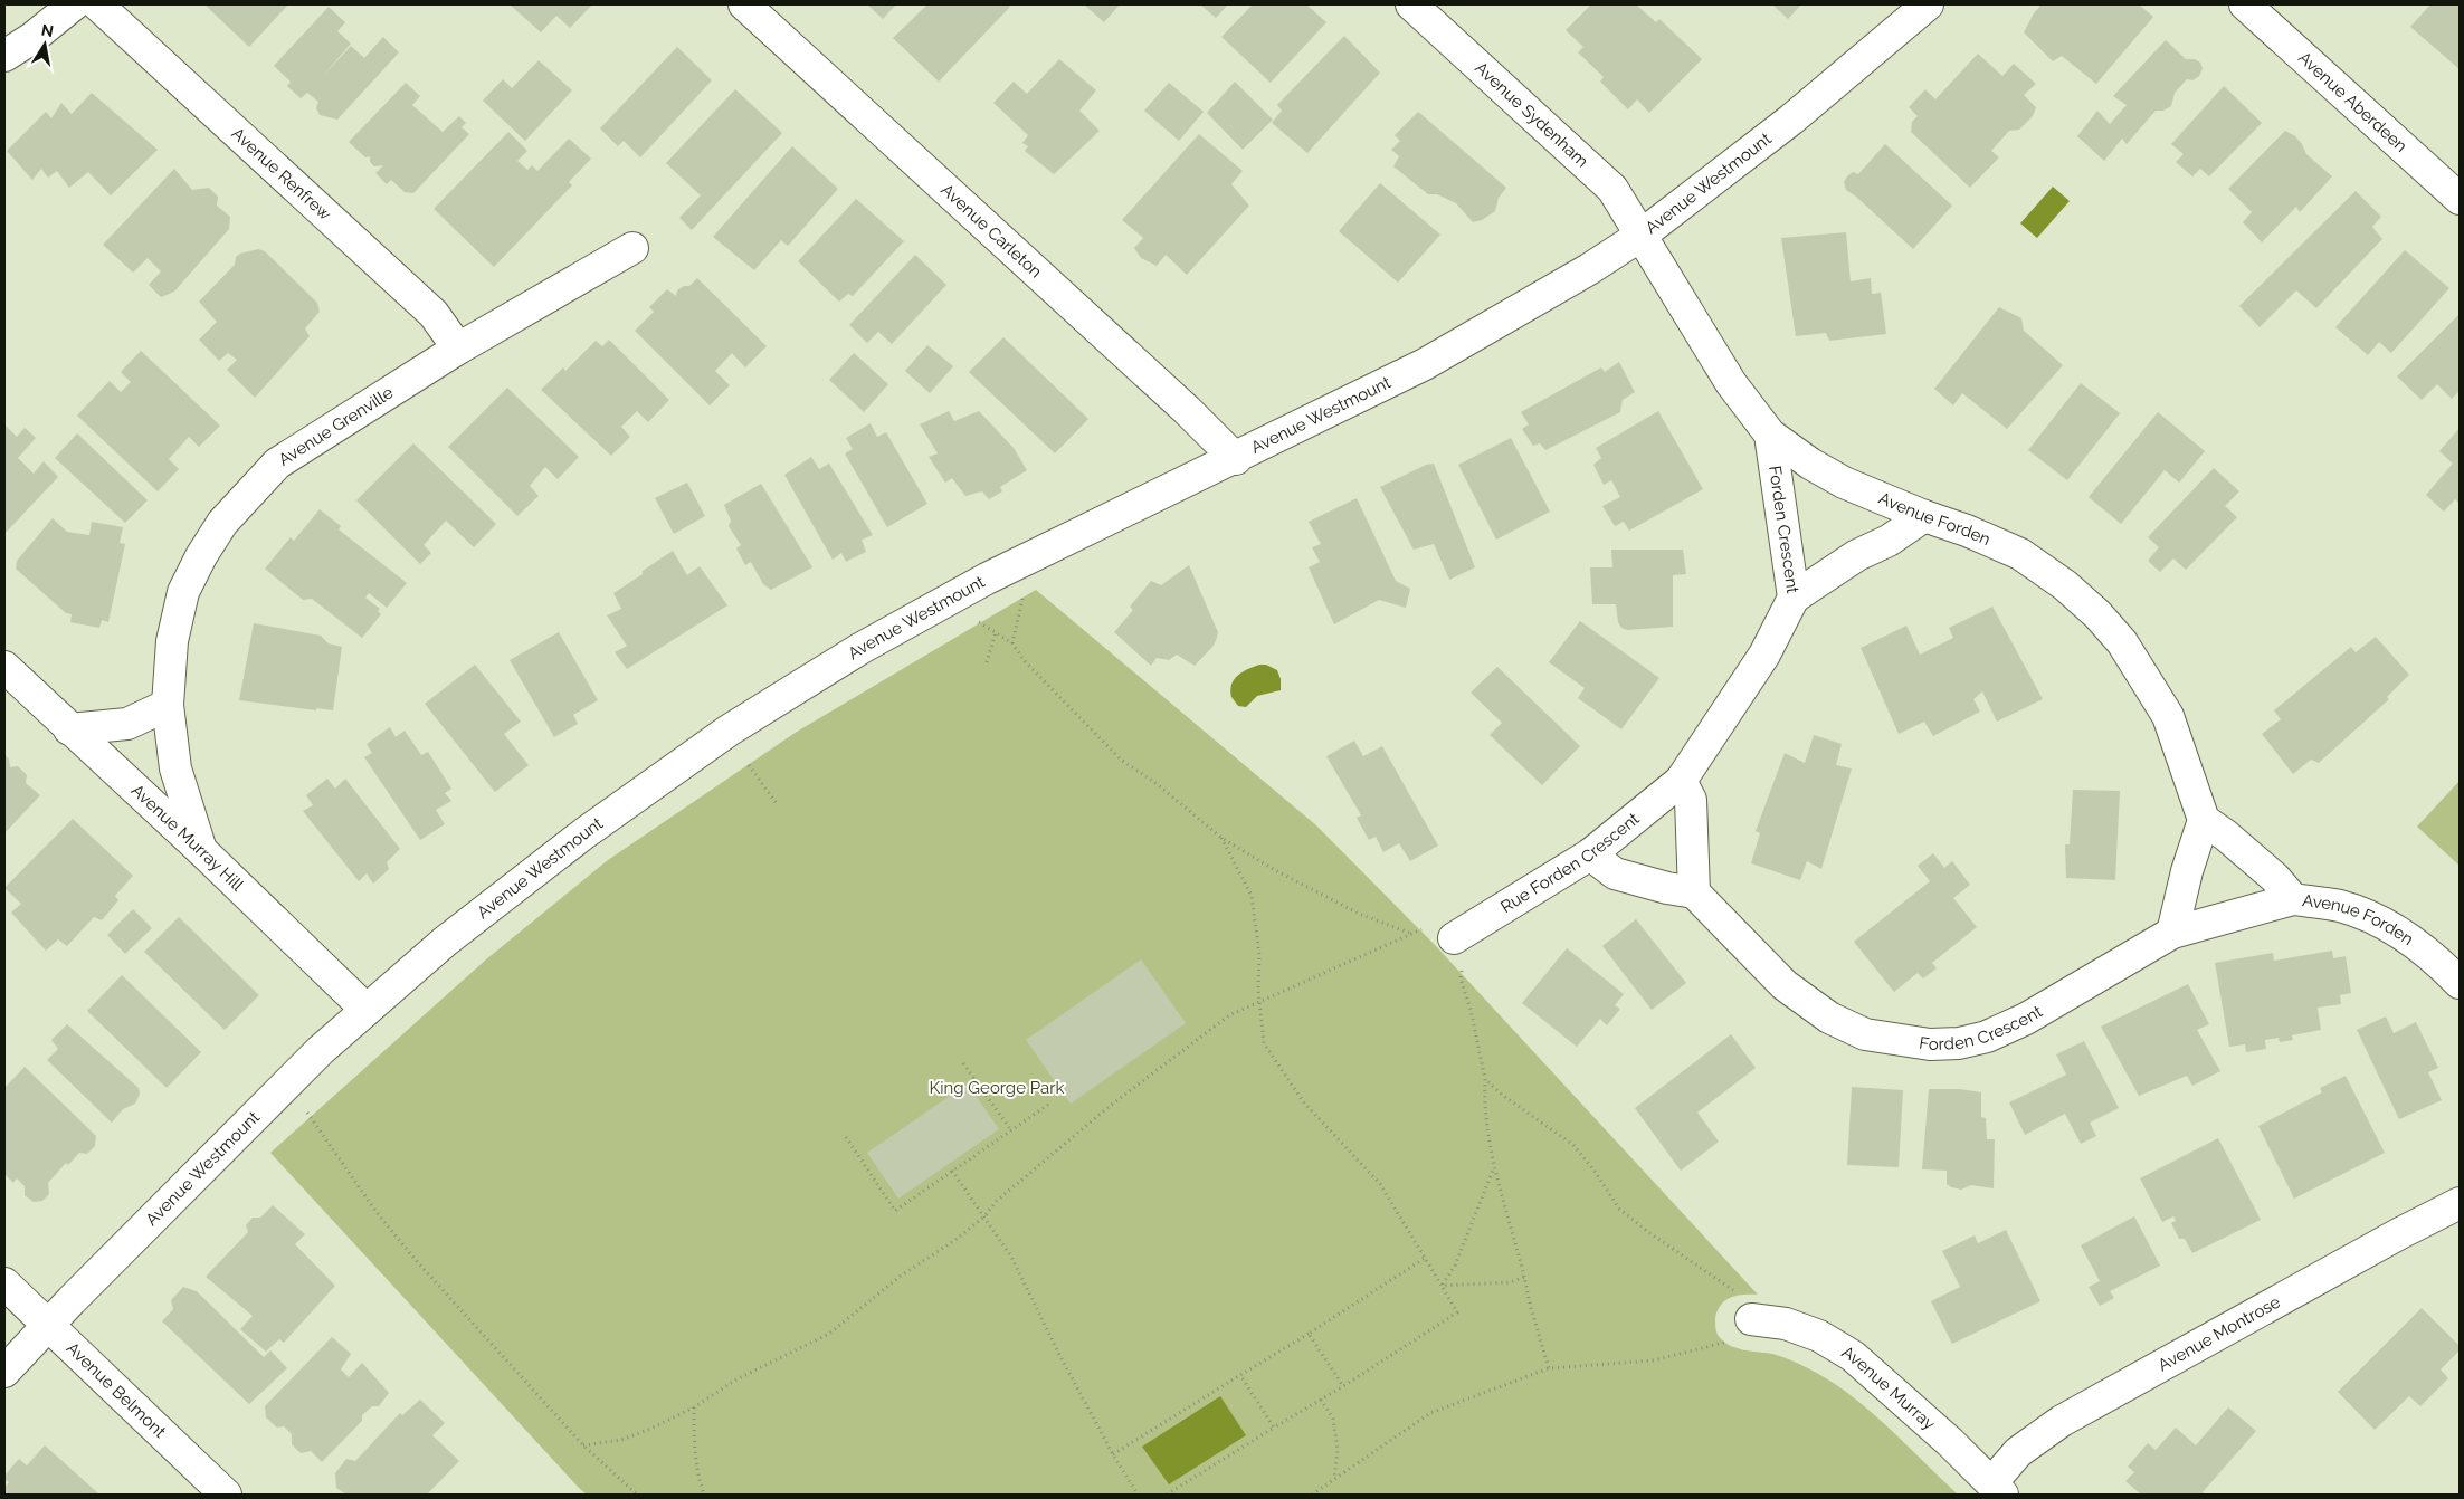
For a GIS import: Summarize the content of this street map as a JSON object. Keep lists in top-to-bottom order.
{
  "streets": {
    "street": [
      "Avenue Aberdeen",
      "Avenue Sydenham",
      "Avenue Renfrew",
      "Avenue Westmount",
      "Avenue Carleton",
      "Avenue Grenville",
      "Avenue Forden",
      "Forden Crescent",
      "Avenue Murray Hill",
      "Rue Forden Crescent",
      "Avenue Montrose",
      "Avenue Belmont",
      "Avenue Murray"
    ]
  },
  "crossings": [
    ["Avenue Sydenham", "Avenue Westmount"],
    ["Avenue Sydenham", "Avenue Forden"],
    ["Avenue Renfrew", "Avenue Grenville"],
    ["Avenue Westmount", "Avenue Carleton"],
    ["Avenue Westmount", "Avenue Forden"],
    ["Avenue Westmount", "Avenue Murray Hill"],
    ["Avenue Westmount", "Avenue Belmont"],
    ["Avenue Grenville", "Avenue Murray Hill"],
    ["Avenue Forden", "Forden Crescent"],
    ["Forden Crescent", "Rue Forden Crescent"],
    ["Avenue Montrose", "Avenue Murray"]
  ],
  "parks": ["King George Park"],
  "north": "top"
}
